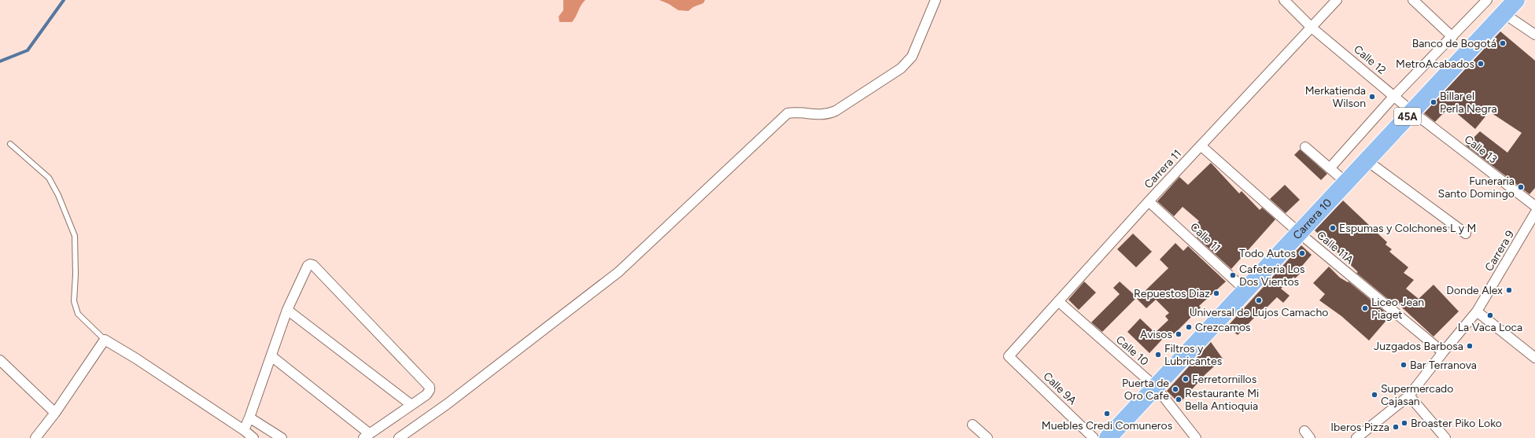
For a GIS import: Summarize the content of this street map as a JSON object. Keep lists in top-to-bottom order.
{
  "streets": {
    "highway": ["45A", "Carrera 10"],
    "street": [
      "Calle 12",
      "Calle 13",
      "Carrera 11",
      "Calle 11",
      "Calle 11A",
      "Carrera 9",
      "Calle 10",
      "Calle 9A"
    ]
  },
  "crossings": [
    ["Calle 12", "Calle 13"],
    ["Calle 12", "Carrera 11"],
    ["Calle 12", "Carrera 10"],
    ["Calle 13", "Carrera 10"],
    ["Carrera 11", "Calle 11"],
    ["Carrera 11", "Calle 11A"],
    ["Carrera 11", "Calle 10"],
    ["Carrera 11", "Calle 9A"],
    ["Carrera 10", "Calle 11"],
    ["Carrera 10", "Calle 11A"],
    ["Carrera 10", "Calle 10"],
    ["Calle 11A", "Carrera 9"]
  ],
  "places": [
    "Banco de Bogotá",
    "MetroAcabados",
    "Merkatienda Wilson",
    "Billar el Perla Negra",
    "Funeraria Santo Domingo",
    "Espumas y Colchones L y M",
    "Todo Autos",
    "Cafeteria Los Dos Vientos",
    "Donde Alex",
    "Repuestos Diaz",
    "Universal de Lujos Camacho",
    "Liceo Jean Piaget",
    "La Vaca Loca",
    "Crezcamos",
    "Avisos",
    "Juzgados Barbosa",
    "Filtros y Lubricantes",
    "Bar Terranova",
    "Ferretornillos",
    "Puerta de Oro Cafe",
    "Supermercado Cajasan",
    "Restaurante Mi Bella Antioquia",
    "Muebles Credi Comuneros",
    "Broaster Piko Loko",
    "Iberos Pizza"
  ]
}
